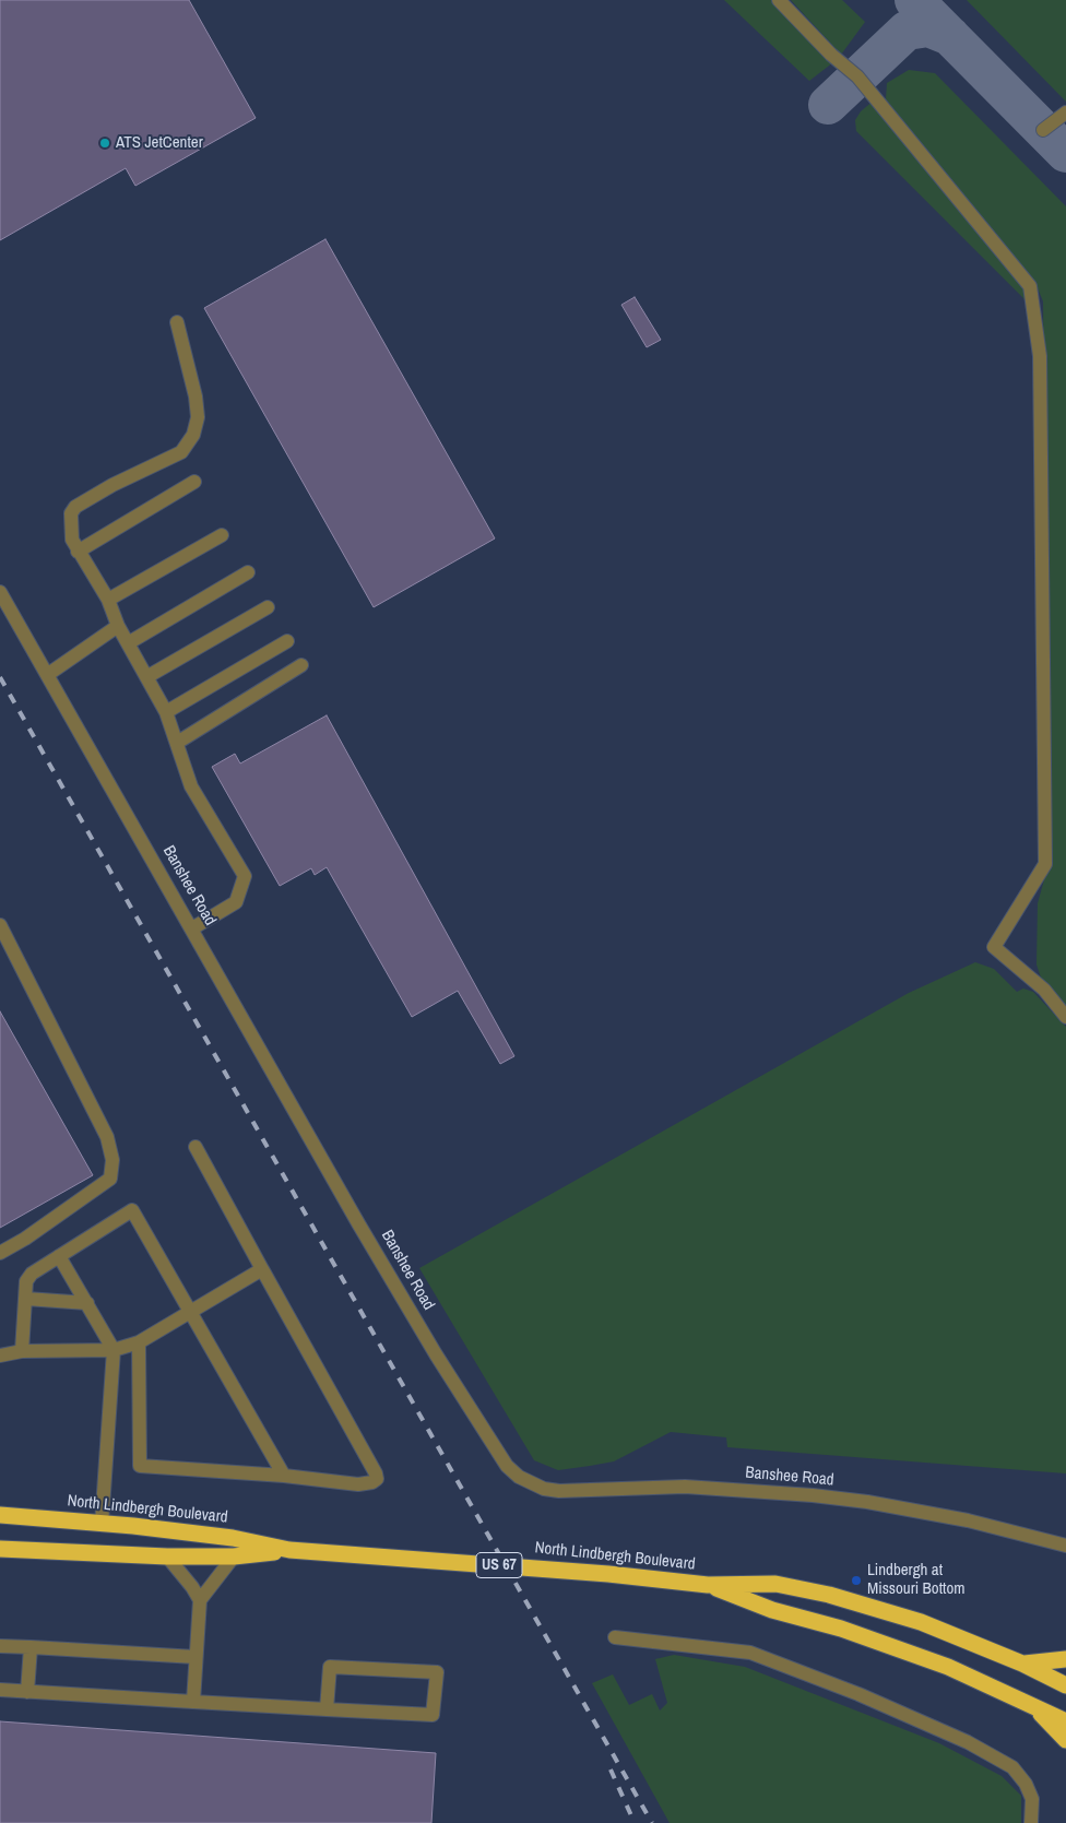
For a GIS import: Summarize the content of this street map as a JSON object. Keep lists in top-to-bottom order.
{
  "streets": {
    "highway": ["North Lindbergh Boulevard", "US 67"],
    "street": ["Banshee Road"]
  },
  "places": ["ATS JetCenter", "Lindbergh at Missouri Bottom"]
}
